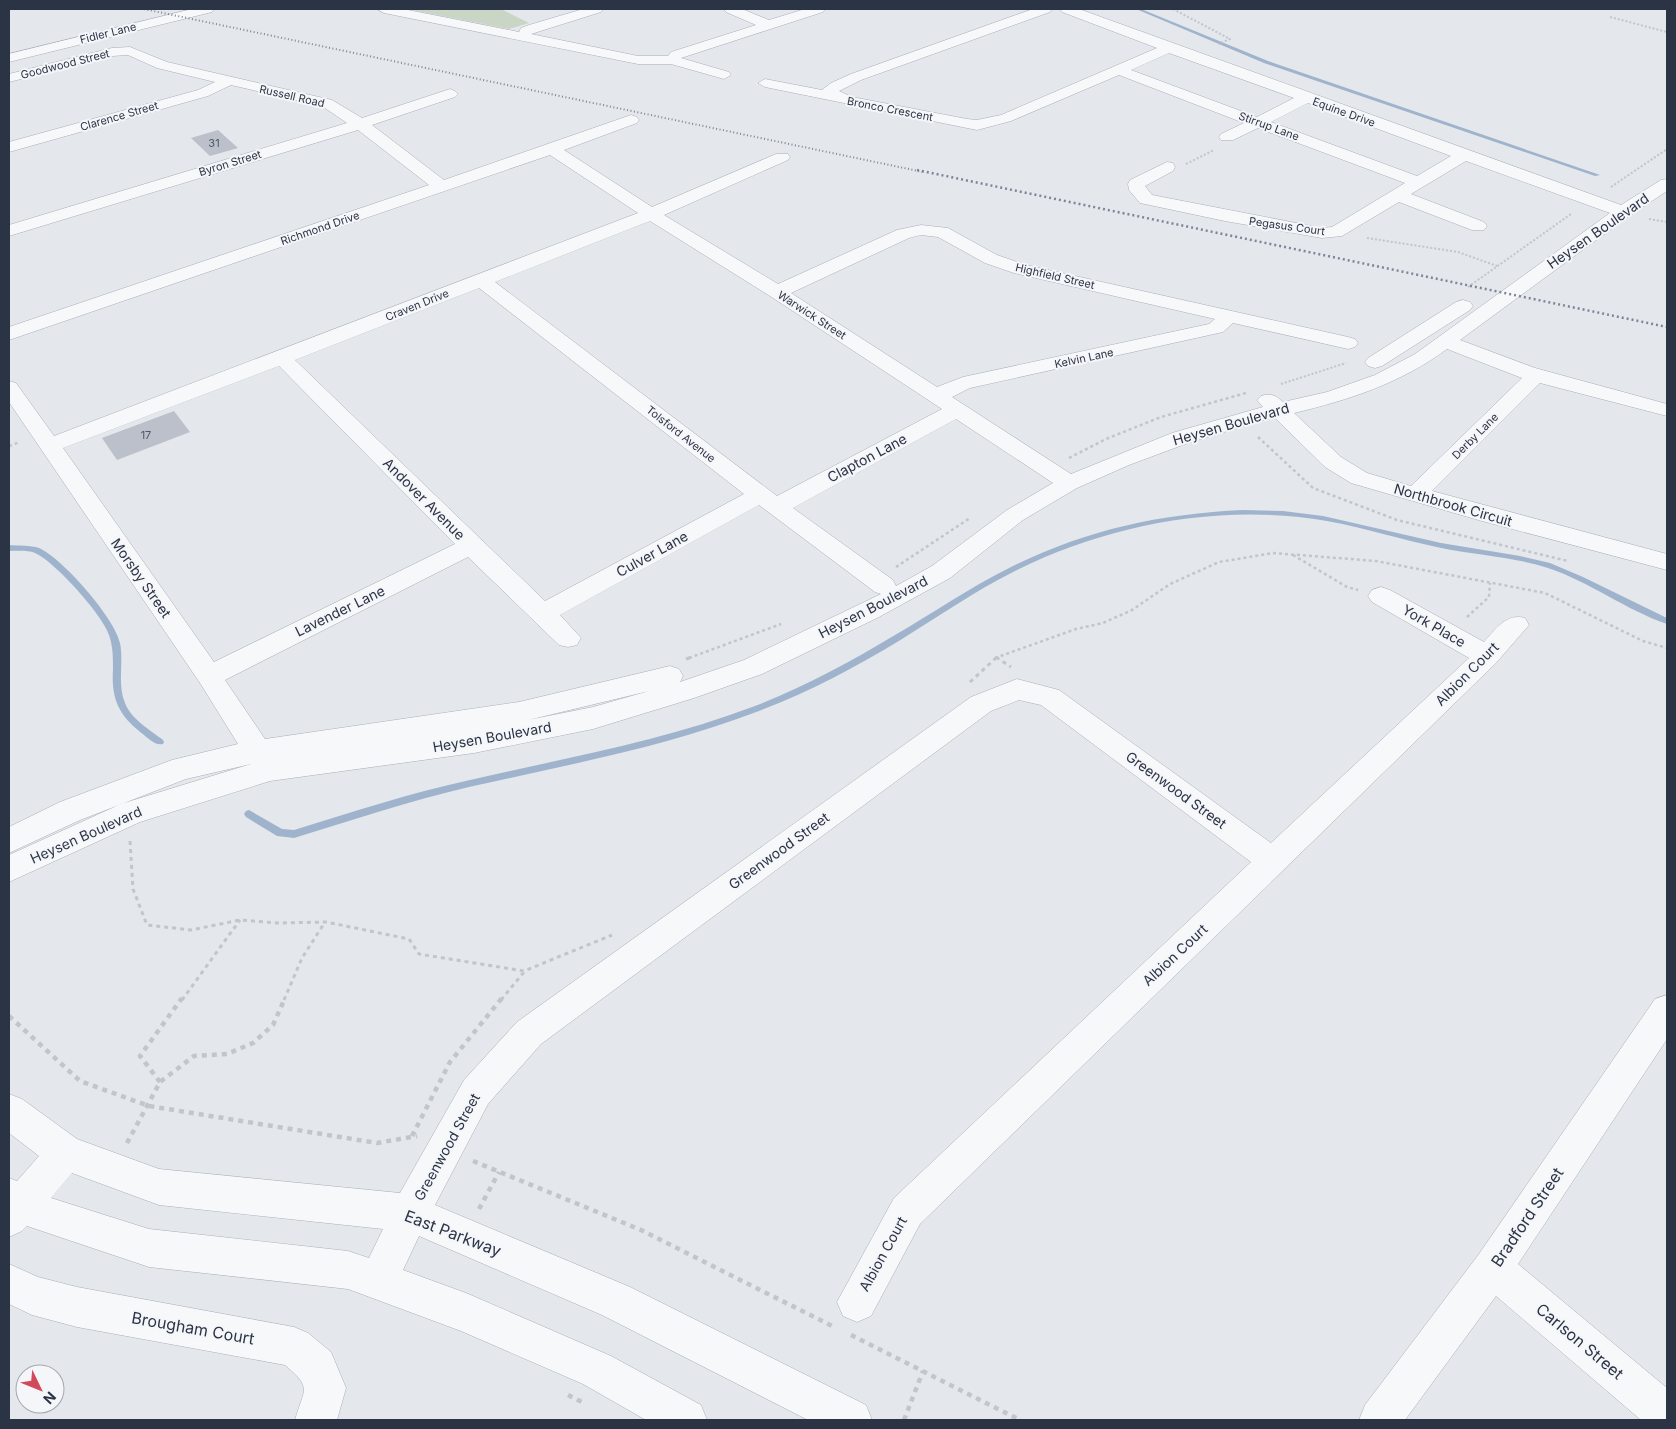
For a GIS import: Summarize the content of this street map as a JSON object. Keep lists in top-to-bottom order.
{
  "streets": {
    "street": [
      "Fidler Lane",
      "Goodwood Street",
      "Russell Road",
      "Bronco Crescent",
      "Equine Drive",
      "Clarence Street",
      "Stirrup Lane",
      "Byron Street",
      "Pegasus Court",
      "Richmond Drive",
      "Heysen Boulevard",
      "Highfield Street",
      "Craven Drive",
      "Warwick Street",
      "Kelvin Lane",
      "Tolsford Avenue",
      "Derby Lane",
      "Clapton Lane",
      "Andover Avenue",
      "Northbrook Circuit",
      "Culver Lane",
      "Morsby Street",
      "Lavender Lane",
      "York Place",
      "Albion Court",
      "Greenwood Street",
      "Bradford Street",
      "East Parkway",
      "Brougham Court",
      "Carlson Street"
    ]
  },
  "crossings": [
    ["Goodwood Street", "Russell Road"],
    ["Russell Road", "Clarence Street"],
    ["Russell Road", "Byron Street"],
    ["Russell Road", "Richmond Drive"],
    ["Bronco Crescent", "Equine Drive"],
    ["Bronco Crescent", "Stirrup Lane"],
    ["Equine Drive", "Pegasus Court"],
    ["Equine Drive", "Heysen Boulevard"],
    ["Stirrup Lane", "Pegasus Court"],
    ["Richmond Drive", "Warwick Street"],
    ["Heysen Boulevard", "Warwick Street"],
    ["Heysen Boulevard", "Tolsford Avenue"],
    ["Heysen Boulevard", "Northbrook Circuit"],
    ["Heysen Boulevard", "Morsby Street"],
    ["Highfield Street", "Warwick Street"],
    ["Highfield Street", "Kelvin Lane"],
    ["Craven Drive", "Warwick Street"],
    ["Craven Drive", "Tolsford Avenue"],
    ["Craven Drive", "Andover Avenue"],
    ["Craven Drive", "Morsby Street"],
    ["Warwick Street", "Kelvin Lane"],
    ["Warwick Street", "Clapton Lane"],
    ["Tolsford Avenue", "Clapton Lane"],
    ["Tolsford Avenue", "Culver Lane"],
    ["Derby Lane", "Northbrook Circuit"],
    ["Clapton Lane", "Culver Lane"],
    ["Andover Avenue", "Culver Lane"],
    ["Andover Avenue", "Lavender Lane"],
    ["Morsby Street", "Lavender Lane"],
    ["York Place", "Albion Court"],
    ["Albion Court", "Greenwood Street"],
    ["Greenwood Street", "East Parkway"],
    ["Bradford Street", "Carlson Street"]
  ],
  "house_numbers": ["31", "17"],
  "north": "bottom right"
}
